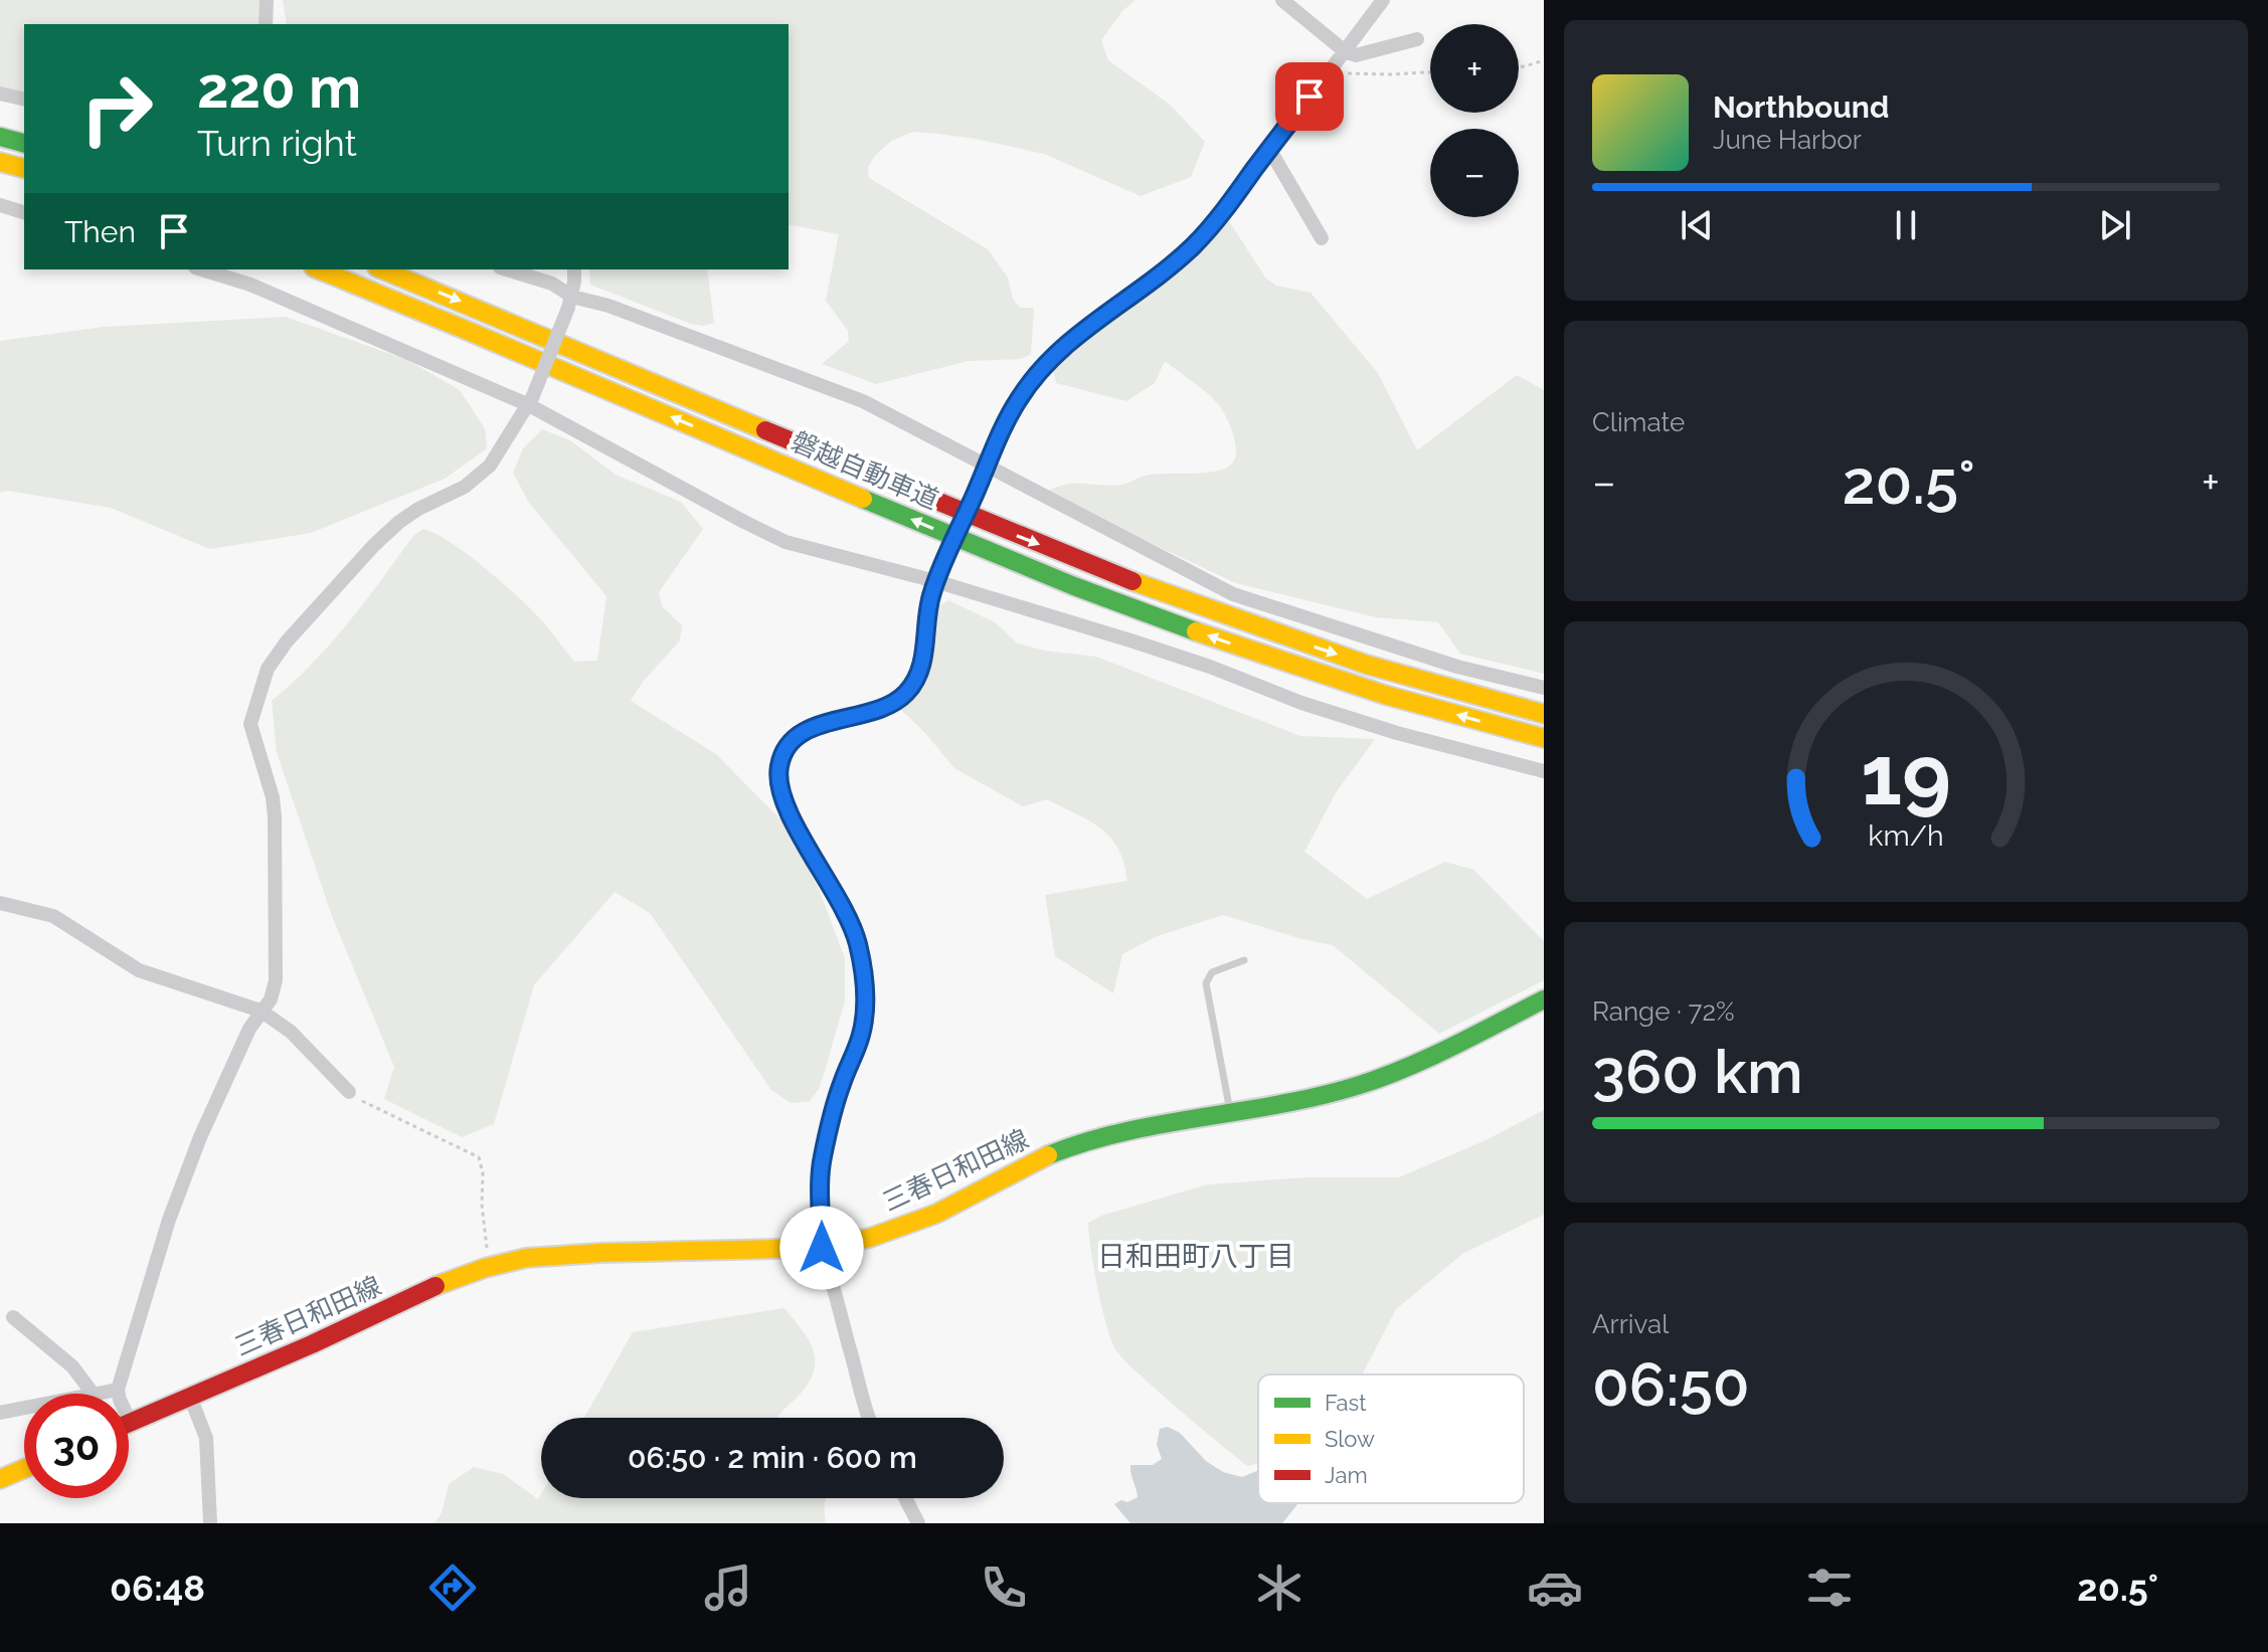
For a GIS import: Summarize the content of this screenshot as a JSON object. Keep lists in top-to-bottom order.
{
  "streets": {
    "main road": ["磐越自動車道", "三春日和田線"]
  },
  "districts": ["日和田町八丁目"],
  "legend": ["Fast", "Slow", "Jam"],
  "page": {
    "map_buttons": ["+", "−"],
    "turn": ["220 m", "Turn right"],
    "song": ["Northbound", "June Harbor"],
    "then": "Then",
    "tile": [
      "Climate",
      ["Range · 72%", "360 km"],
      ["Arrival", "06:50"]
    ],
    "heat": ["−", "20.5°", "+"],
    "limit": "30",
    "trip": "06:50 · 2 min · 600 m",
    "tabs": ["06:48", "20.5°"],
    "gauge": ["19", "km/h"]
  }
}
